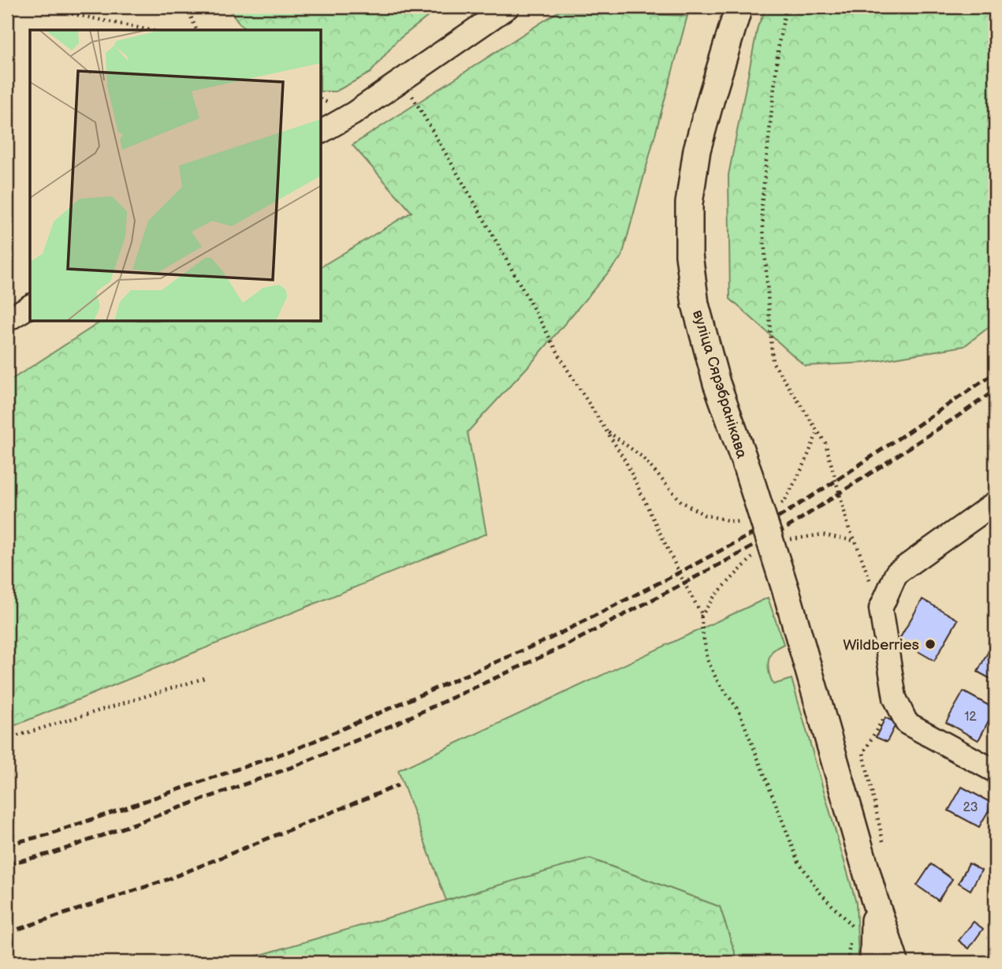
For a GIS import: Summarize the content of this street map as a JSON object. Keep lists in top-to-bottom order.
{
  "streets": {
    "street": ["вуліца Сярэбранікава"]
  },
  "places": ["Wildberries"],
  "house_numbers": ["12", "23"]
}
